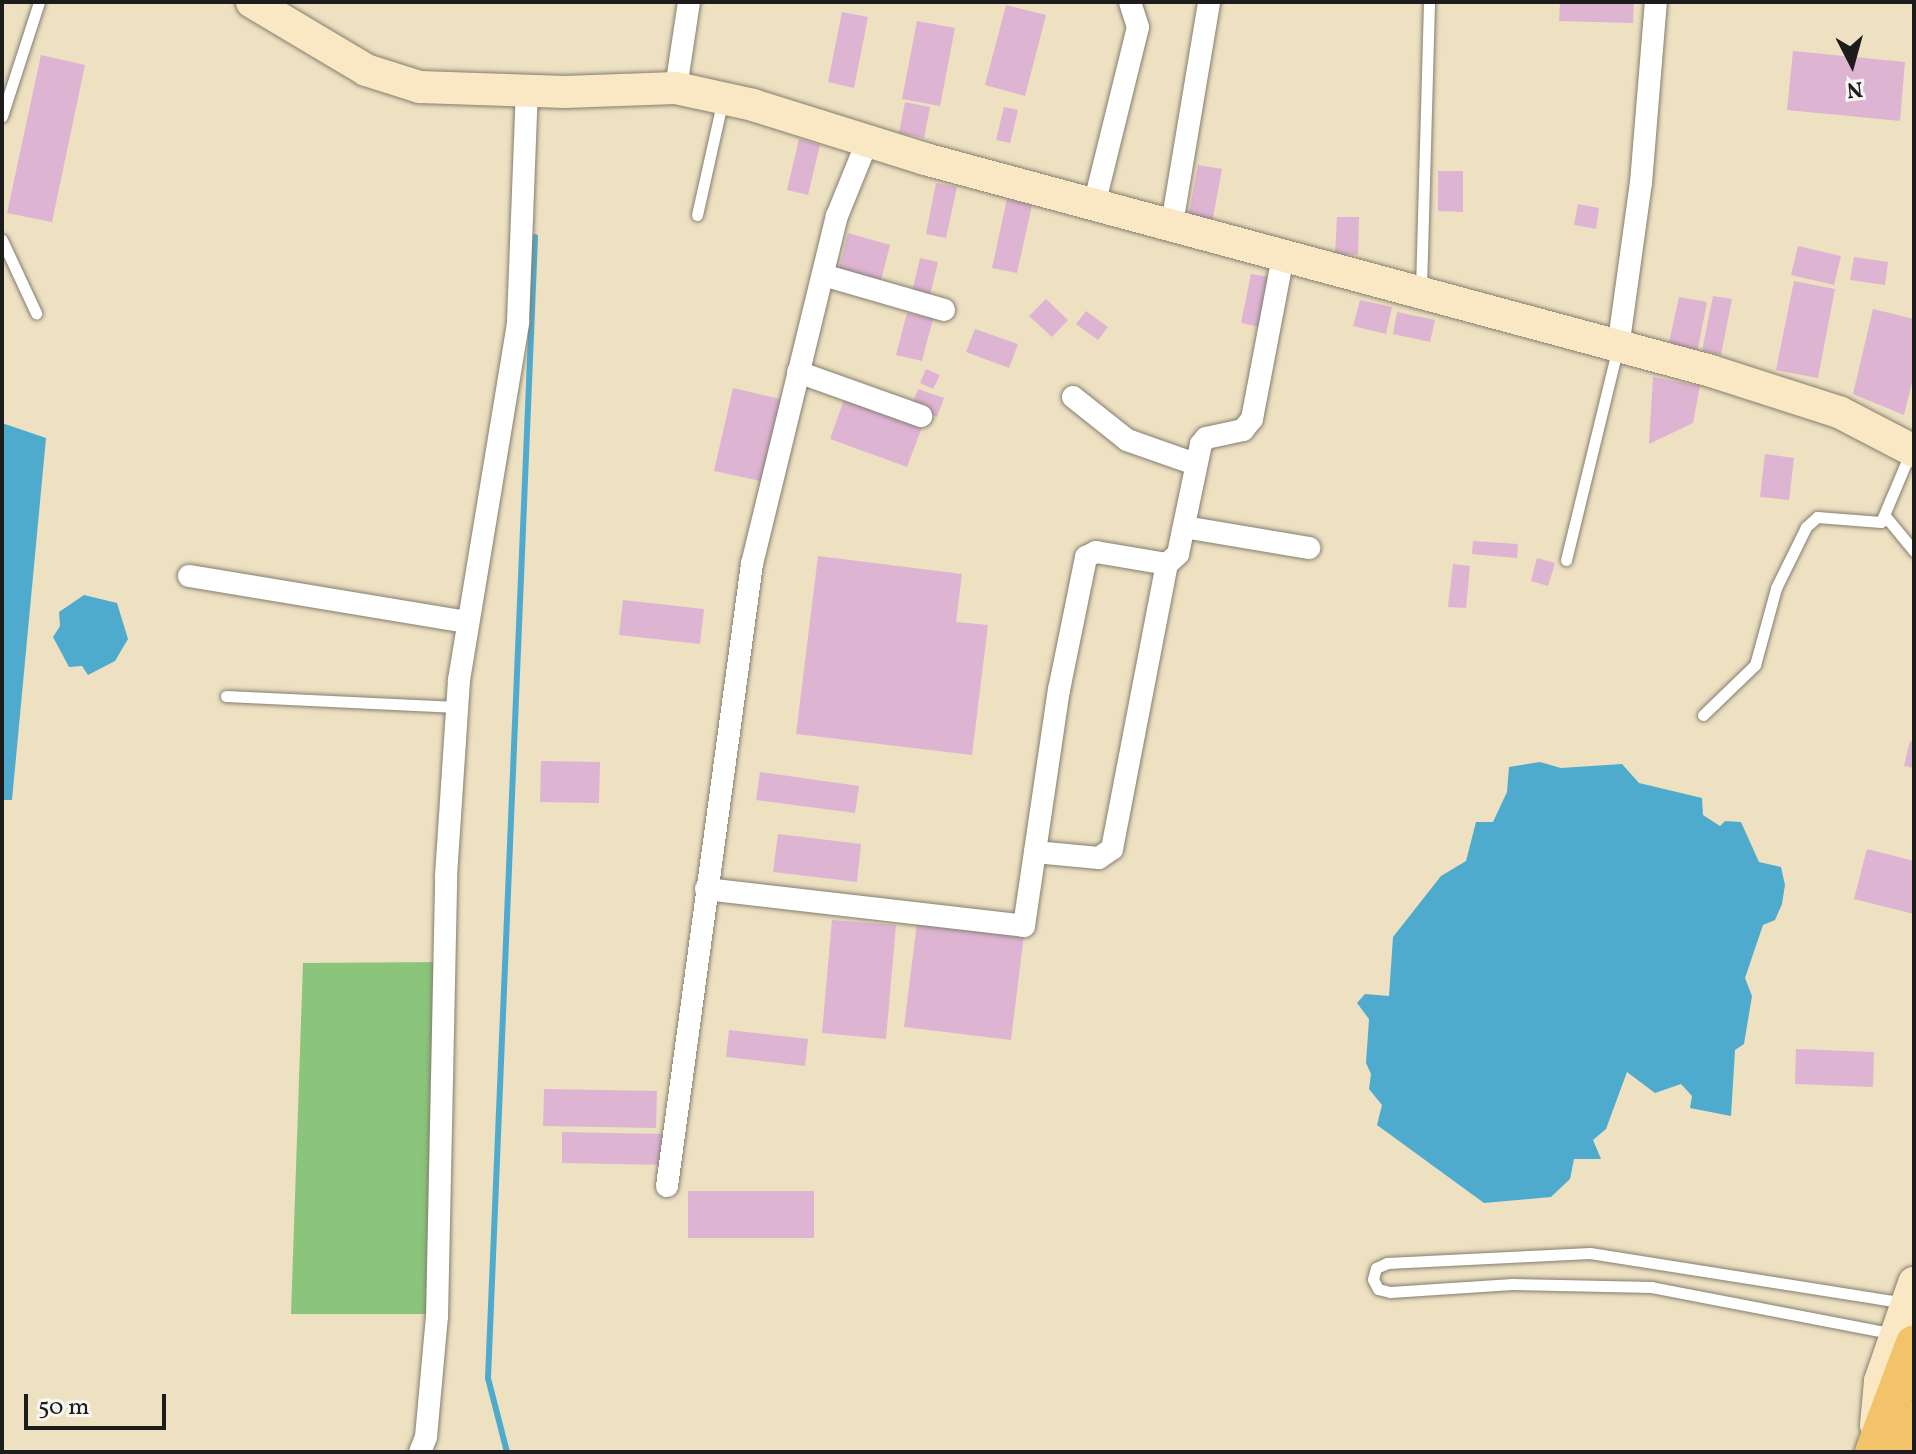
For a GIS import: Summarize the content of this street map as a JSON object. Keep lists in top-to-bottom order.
{
  "scale_bar": "50 m",
  "north": "bottom"
}
